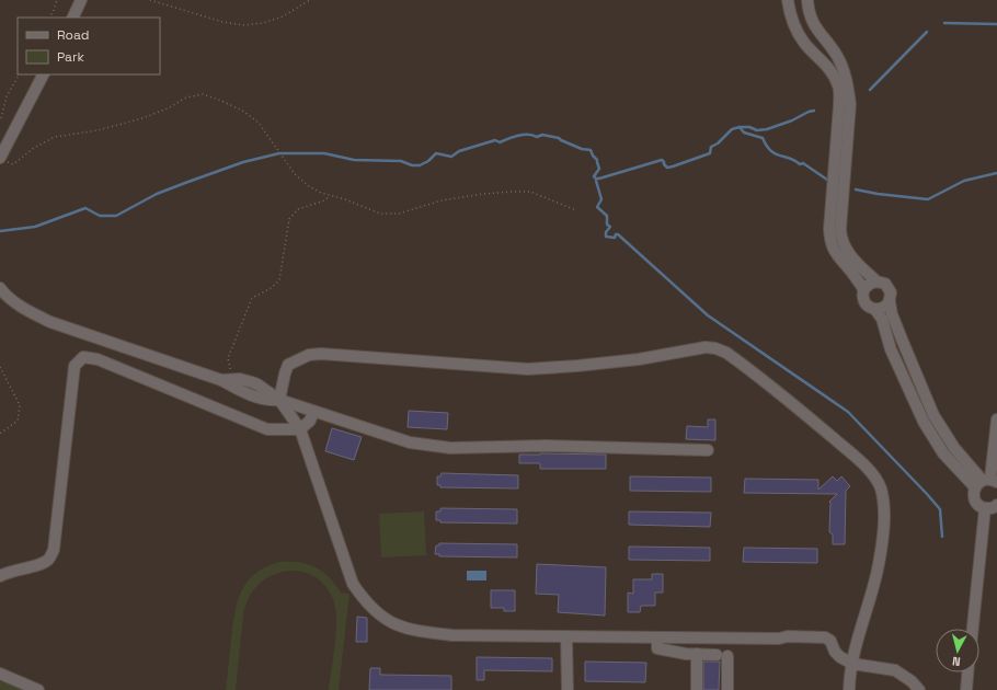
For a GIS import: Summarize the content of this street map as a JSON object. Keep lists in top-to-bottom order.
{
  "legend": ["Road", "Park"],
  "north": "bottom"
}
